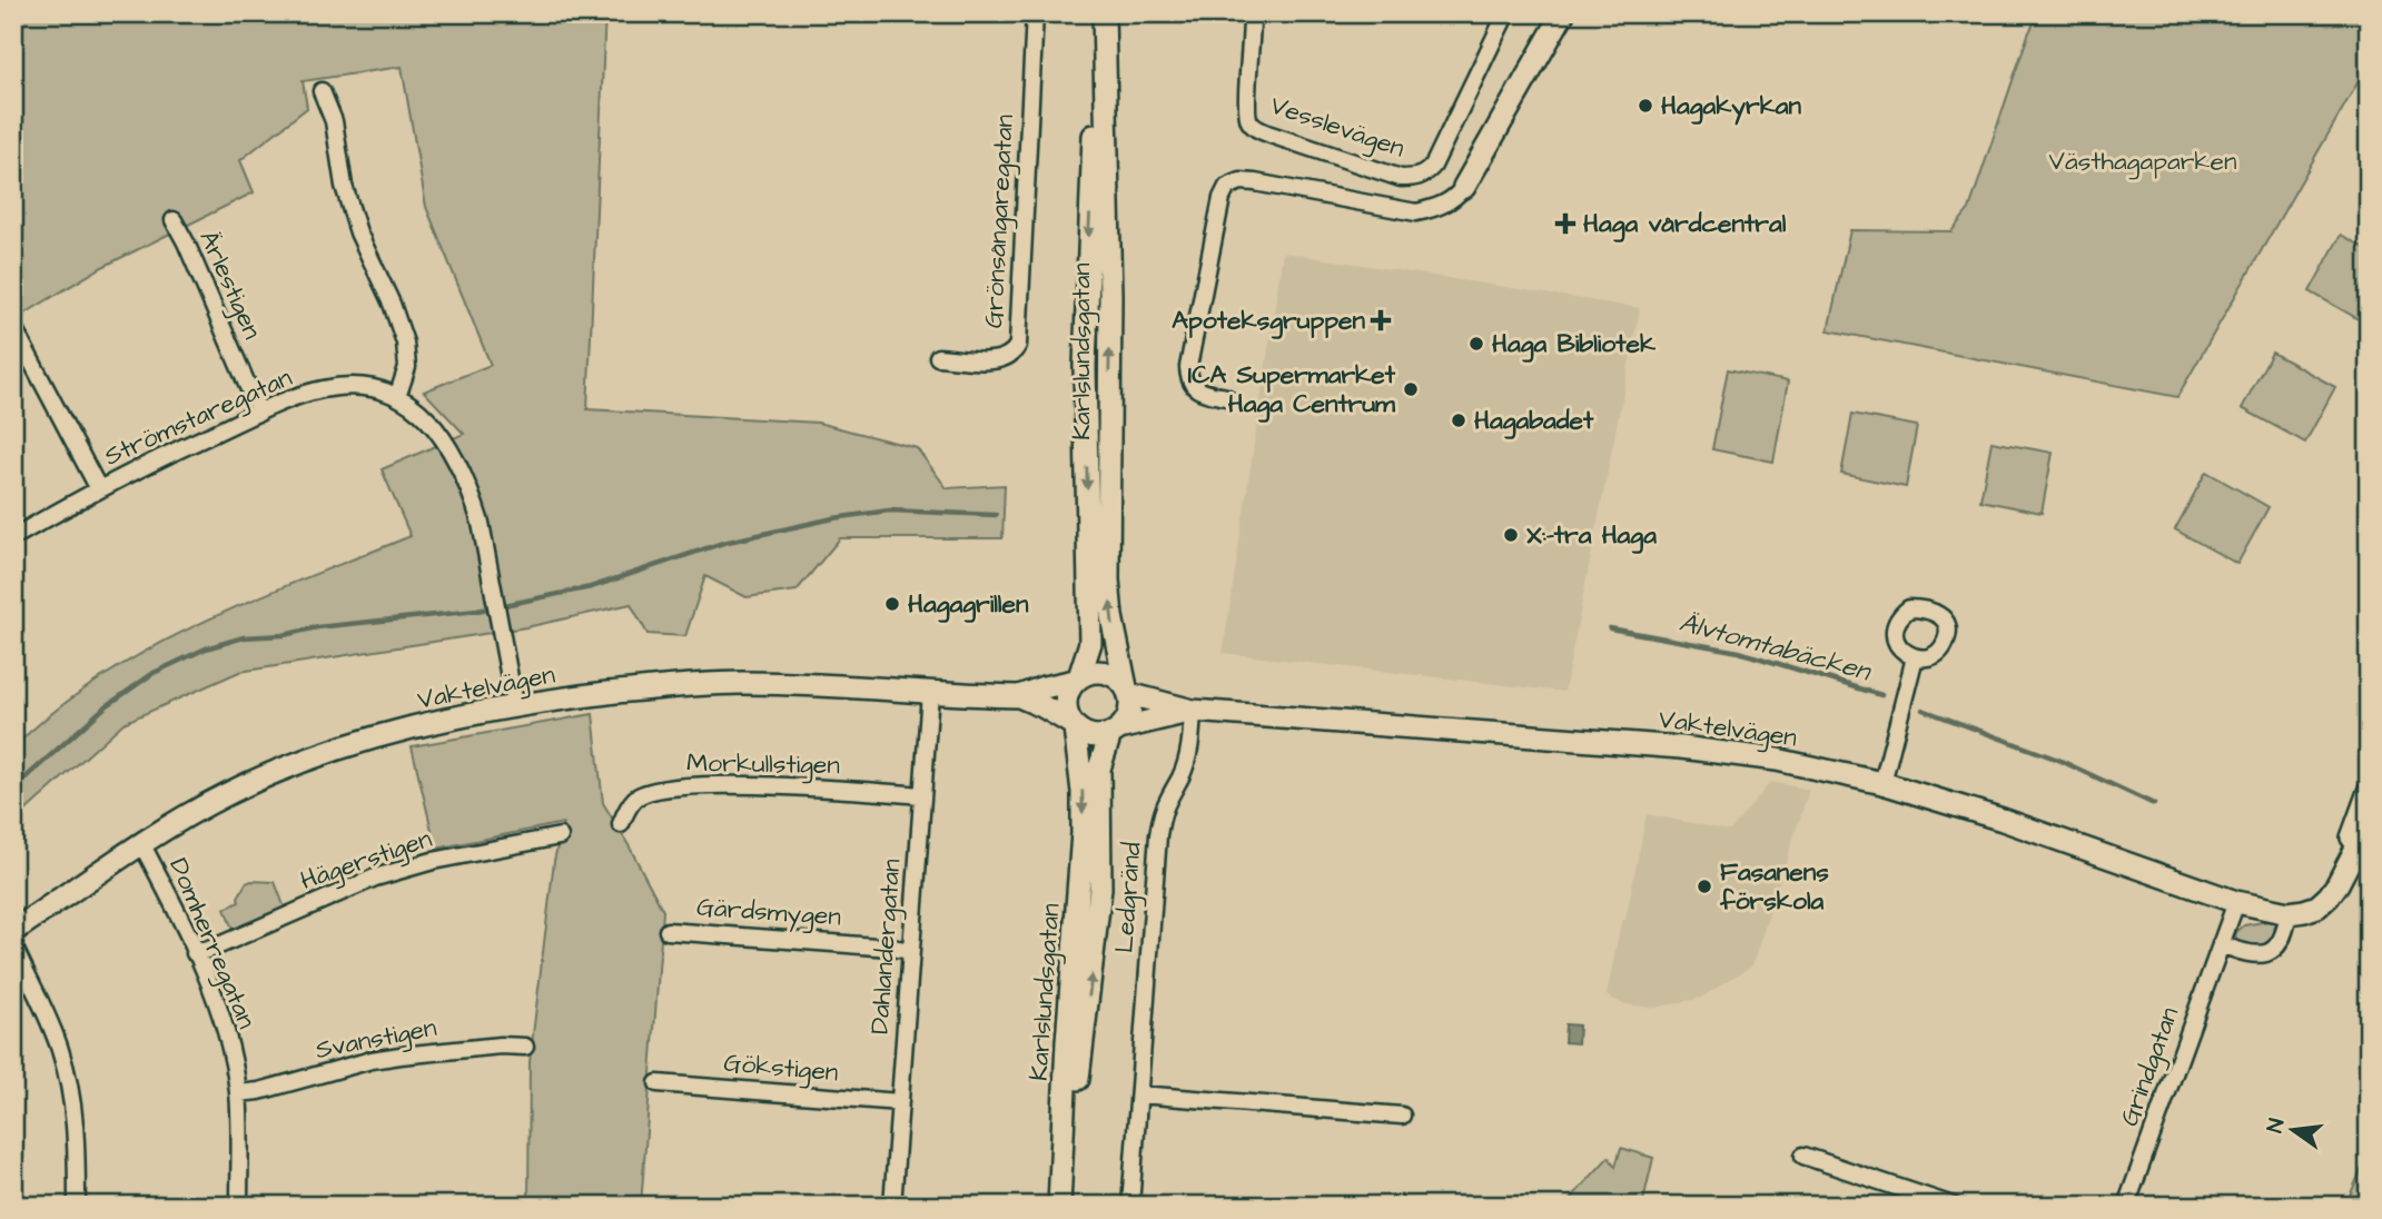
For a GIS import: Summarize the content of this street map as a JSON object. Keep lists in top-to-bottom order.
{
  "streets": {
    "street": [
      "Vesslevägen",
      "Grönsångaregatan",
      "Ärlestigen",
      "Karlslundsgatan",
      "Strömstaregatan",
      "Vaktelvägen",
      "Morkullstigen",
      "Hägerstigen",
      "Ledgränd",
      "Gärdsmygen",
      "Domherregatan",
      "Dahlandergatan",
      "Svanstigen",
      "Grindgatan",
      "Gökstigen"
    ]
  },
  "crossings": [
    ["Ärlestigen", "Strömstaregatan"],
    ["Karlslundsgatan", "Vaktelvägen"],
    ["Strömstaregatan", "Vaktelvägen"],
    ["Vaktelvägen", "Ledgränd"],
    ["Vaktelvägen", "Domherregatan"],
    ["Vaktelvägen", "Dahlandergatan"],
    ["Vaktelvägen", "Grindgatan"],
    ["Morkullstigen", "Dahlandergatan"],
    ["Hägerstigen", "Domherregatan"],
    ["Gärdsmygen", "Dahlandergatan"],
    ["Domherregatan", "Svanstigen"],
    ["Dahlandergatan", "Gökstigen"]
  ],
  "water": ["Älvtomtabäcken"],
  "parks": ["Västhagaparken"],
  "places": {
    "other": [
      "Hagakyrkan",
      "Haga Bibliotek",
      "ICA Supermarket Haga Centrum",
      "Hagabadet",
      "X:-tra Haga",
      "Hagagrillen",
      "Fasanens förskola"
    ],
    "health": ["Haga vårdcentral", "Apoteksgruppen"]
  },
  "north": "left"
}
